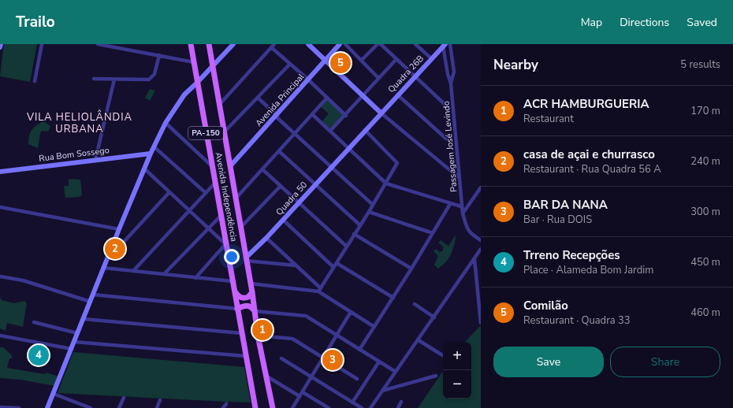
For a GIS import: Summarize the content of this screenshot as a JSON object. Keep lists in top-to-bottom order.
{
  "streets": {
    "main road": [
      "Quadra 26B",
      "Avenida Principal",
      "PA-150",
      "Rua Bom Sossego",
      "Avenida Independência",
      "Quadra 50"
    ],
    "street": ["Passagem José Levindo"]
  },
  "crossings": [
    ["Quadra 26B", "Passagem José Levindo"],
    ["Quadra 26B", "Quadra 50"],
    ["Avenida Principal", "Avenida Independência"],
    ["Avenida Independência", "Quadra 50"]
  ],
  "districts": ["VILA HELIOLÂNDIA URBANA"],
  "page": {
    "header": "Trailo",
    "nav": ["Map", "Directions", "Saved"],
    "heading": ["Nearby", "5 results"],
    "pins": [
      "5",
      "2",
      "1",
      "4",
      "3"
    ],
    "list": [
      {
        "mark": "1",
        "name": "ACR HAMBURGUERIA",
        "note": "Restaurant",
        "value": "170 m"
      },
      {
        "mark": "2",
        "name": "casa de açai e churrasco",
        "note": "Restaurant · Rua Quadra 56 A",
        "value": "240 m"
      },
      {
        "mark": "3",
        "name": "BAR DA NANA",
        "note": "Bar · Rua DOIS",
        "value": "300 m"
      },
      {
        "mark": "4",
        "name": "Trreno Recepções",
        "note": "Place · Alameda Bom Jardim",
        "value": "450 m"
      },
      {
        "mark": "5",
        "name": "Comilão",
        "note": "Restaurant · Quadra 33",
        "value": "460 m"
      }
    ],
    "buttons": ["Save", "Share"],
    "map_buttons": ["+", "−"]
  }
}
